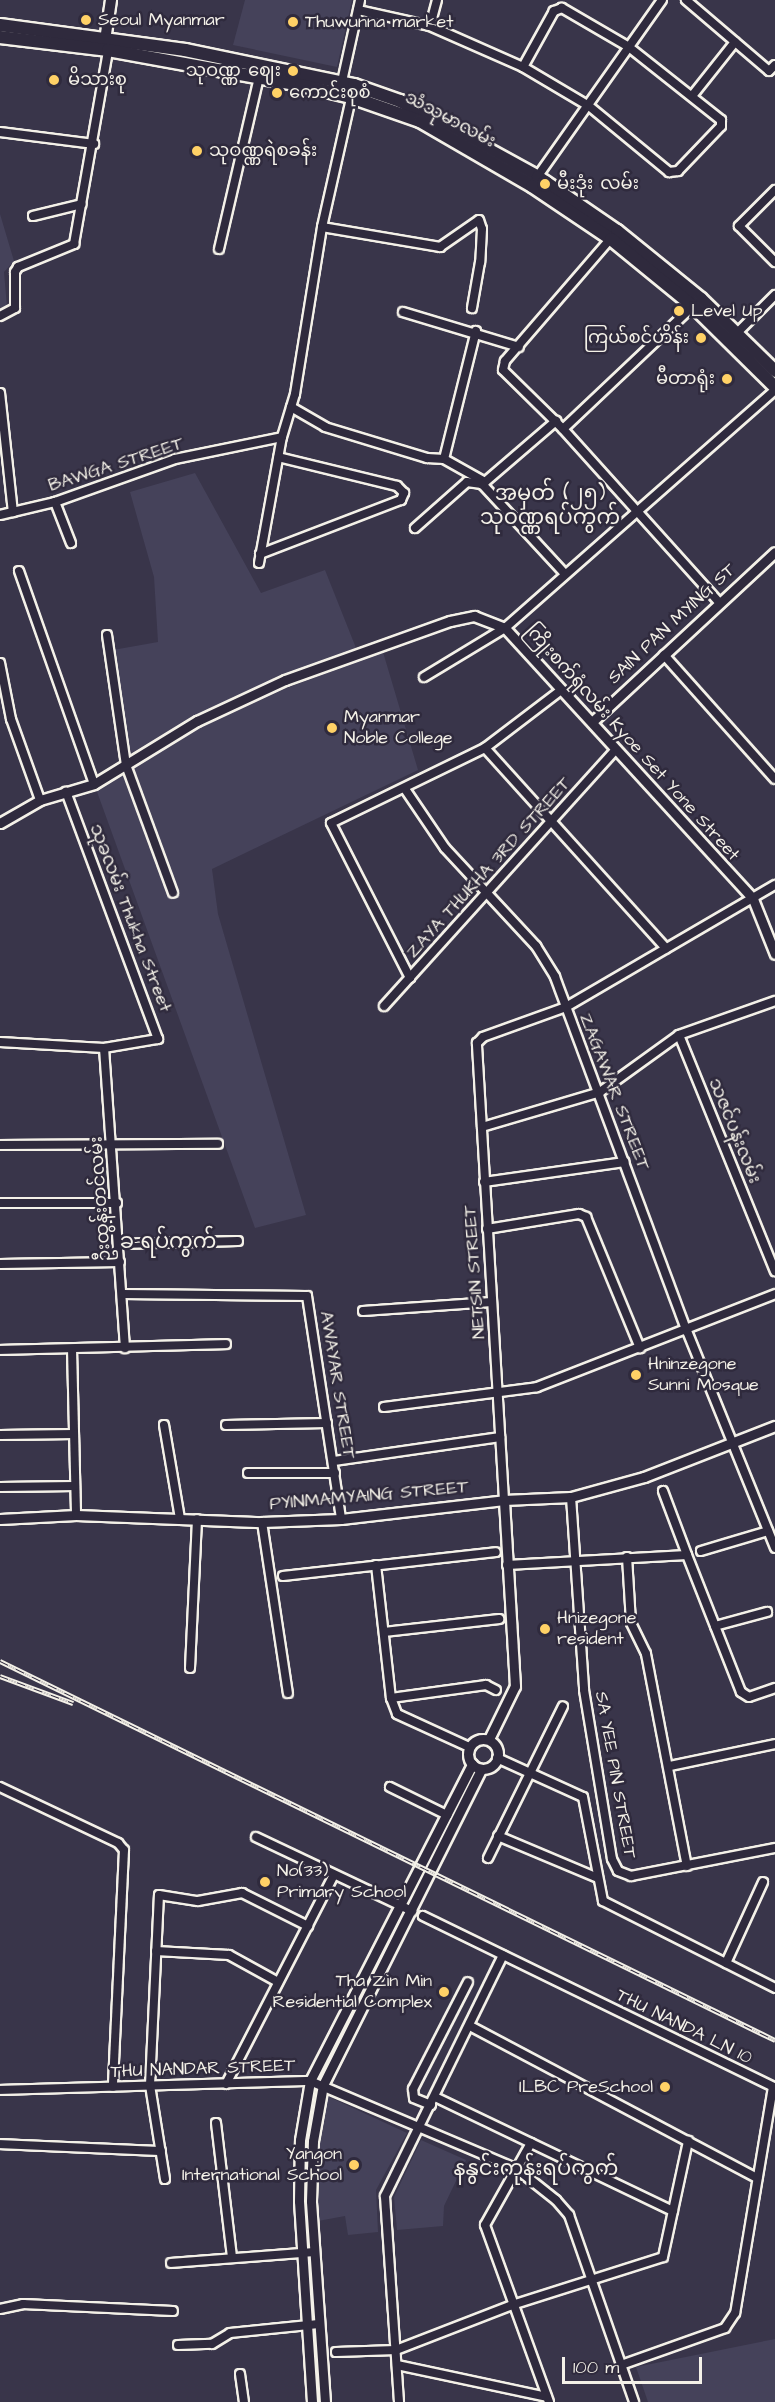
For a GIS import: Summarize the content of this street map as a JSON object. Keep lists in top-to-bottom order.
{
  "streets": {
    "main road": ["သံသုမာလမ်း"],
    "street": [
      "BAWGA STREET",
      "SAIN PAN MYING ST",
      "ကြိုးစက်ရုံလမ်း Kyoe Set Yone Street",
      "ZAYA THUKHA 3RD STREET",
      "သုခလမ်း Thukha Street",
      "ZAGAWAR STREET",
      "သဇင်ပန်းလမ်း",
      "ဦးထွန်းတင်လမ်း",
      "NETSIN STREET",
      "AWAYAR STREET",
      "PYINMAMYAING STREET",
      "SA YEE PIN STREET",
      "THU NANDA LN 10",
      "THU NANDAR STREET"
    ]
  },
  "crossings": [
    ["SAIN PAN MYING ST", "ကြိုးစက်ရုံလမ်း Kyoe Set Yone Street"],
    ["ကြိုးစက်ရုံလမ်း Kyoe Set Yone Street", "ZAYA THUKHA 3RD STREET"],
    ["ကြိုးစက်ရုံလမ်း Kyoe Set Yone Street", "သုခလမ်း Thukha Street"],
    ["ZAYA THUKHA 3RD STREET", "ZAGAWAR STREET"],
    ["သုခလမ်း Thukha Street", "ဦးထွန်းတင်လမ်း"],
    ["ZAGAWAR STREET", "NETSIN STREET"],
    ["ZAGAWAR STREET", "PYINMAMYAING STREET"],
    ["ဦးထွန်းတင်လမ်း", "AWAYAR STREET"],
    ["NETSIN STREET", "PYINMAMYAING STREET"],
    ["AWAYAR STREET", "PYINMAMYAING STREET"],
    ["PYINMAMYAING STREET", "SA YEE PIN STREET"],
    ["THU NANDA LN 10", "THU NANDAR STREET"]
  ],
  "districts": ["အမှတ် (၂၅) သုဝဏ္ဏရပ်ကွက်", "ခ-ရပ်ကွက်", "နနွင်းကုန်းရပ်ကွက်"],
  "places": [
    "Seoul Myanmar",
    "Thuwunna market",
    "သုဝဏ္ဏ ဈေး",
    "မိသားစု",
    "ကောင်းစုစံ",
    "သုဝဏ္ဏရဲစခန်း",
    "မီးဒုံး လမ်း",
    "Level Up",
    "ကြယ်စင်ဟိန်း",
    "မီတာရုံး",
    "Myanmar Noble College",
    "Hninzegone Sunni Mosque",
    "Hnizegone resident",
    "No(33) Primary School",
    "Tha Zin Min Residential Complex",
    "ILBC PreSchool",
    "Yangon International School"
  ],
  "scale_bar": "100 m"
}
